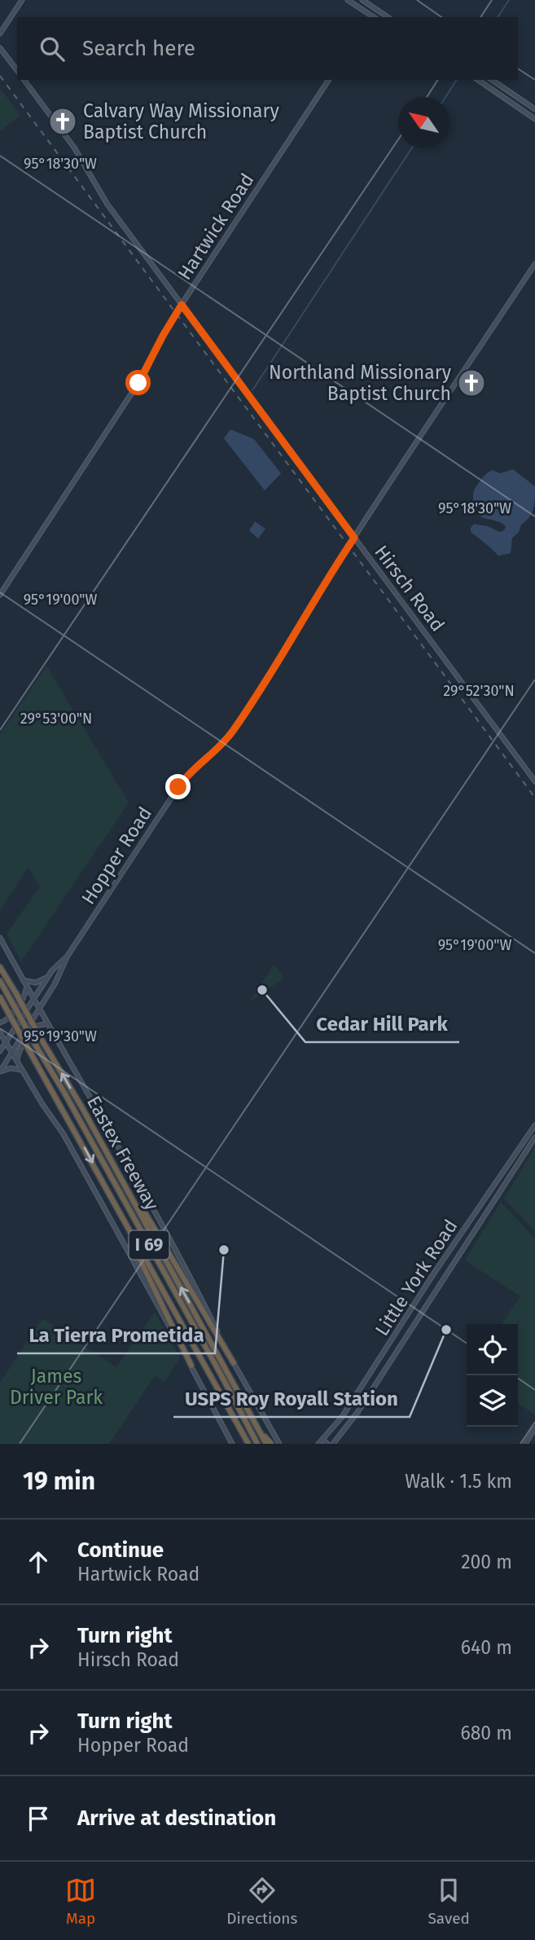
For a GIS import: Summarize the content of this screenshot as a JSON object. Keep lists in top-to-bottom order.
{
  "streets": {
    "highway": ["Eastex Freeway", "I 69"],
    "main road": [
      "Hartwick Road",
      "Hirsch Road",
      "Hopper Road",
      "Little York Road"
    ]
  },
  "crossings": [
    ["Hartwick Road", "Hirsch Road"],
    ["Hirsch Road", "Hopper Road"]
  ],
  "parks": ["James Driver Park"],
  "places": {
    "church": ["Calvary Way Missionary Baptist Church", "Northland Missionary Baptist Church"],
    "other": ["Cedar Hill Park", "La Tierra Prometida", "USPS Roy Royall Station"]
  },
  "north": "top left",
  "page": {
    "search": "Search here",
    "heading": ["19 min", "Walk · 1.5 km"],
    "list": [
      ["Continue", "Hartwick Road", "200 m"],
      ["Turn right", "Hirsch Road", "640 m"],
      ["Turn right", "Hopper Road", "680 m"],
      "Arrive at destination"
    ],
    "nav": ["Map", "Directions", "Saved"]
  },
  "coordinates": [
    "95°18'30\"W",
    "95°19'00\"W",
    "29°52'30\"N",
    "29°53'00\"N",
    "95°19'30\"W"
  ]
}
